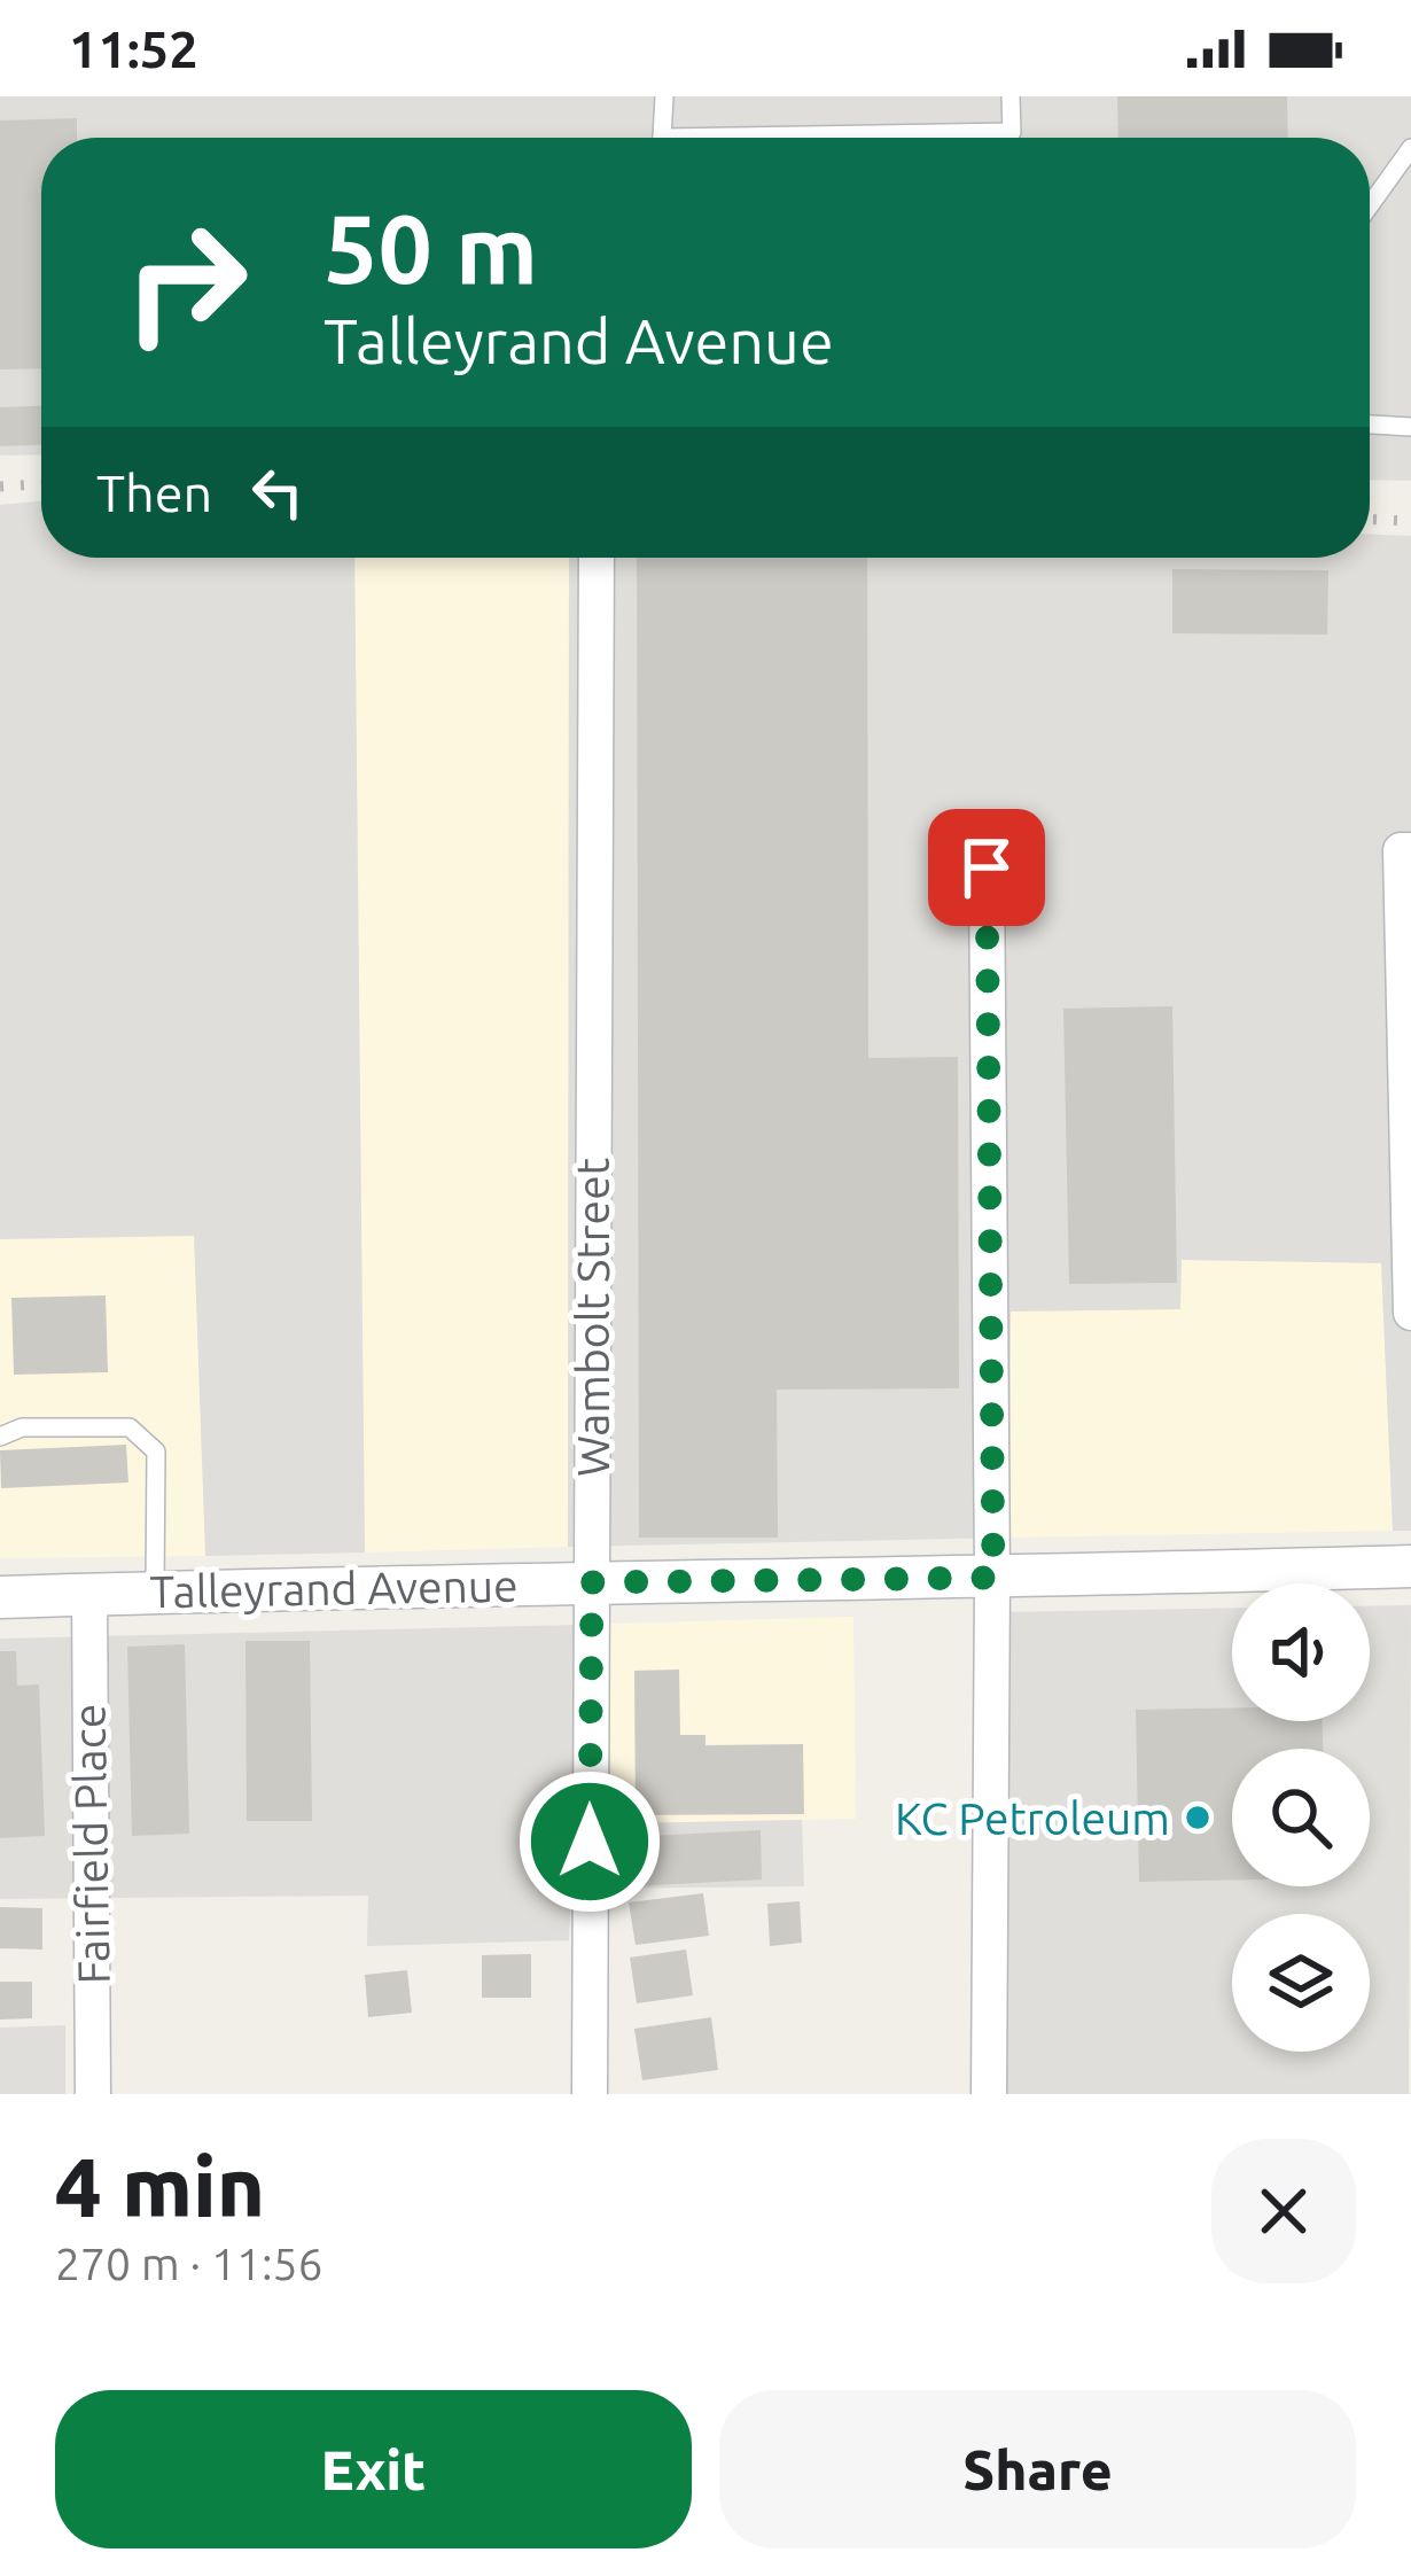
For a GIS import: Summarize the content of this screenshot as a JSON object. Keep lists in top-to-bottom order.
{
  "streets": {
    "street": ["Wambolt Street", "Talleyrand Avenue", "Fairfield Place"]
  },
  "crossings": [
    ["Wambolt Street", "Talleyrand Avenue"],
    ["Talleyrand Avenue", "Fairfield Place"]
  ],
  "places": ["KC Petroleum"],
  "page": {
    "status": "11:52",
    "turn": ["50 m", "Talleyrand Avenue"],
    "then": "Then",
    "heading": ["4 min", "270 m · 11:56"],
    "buttons": ["Exit", "Share"]
  }
}
